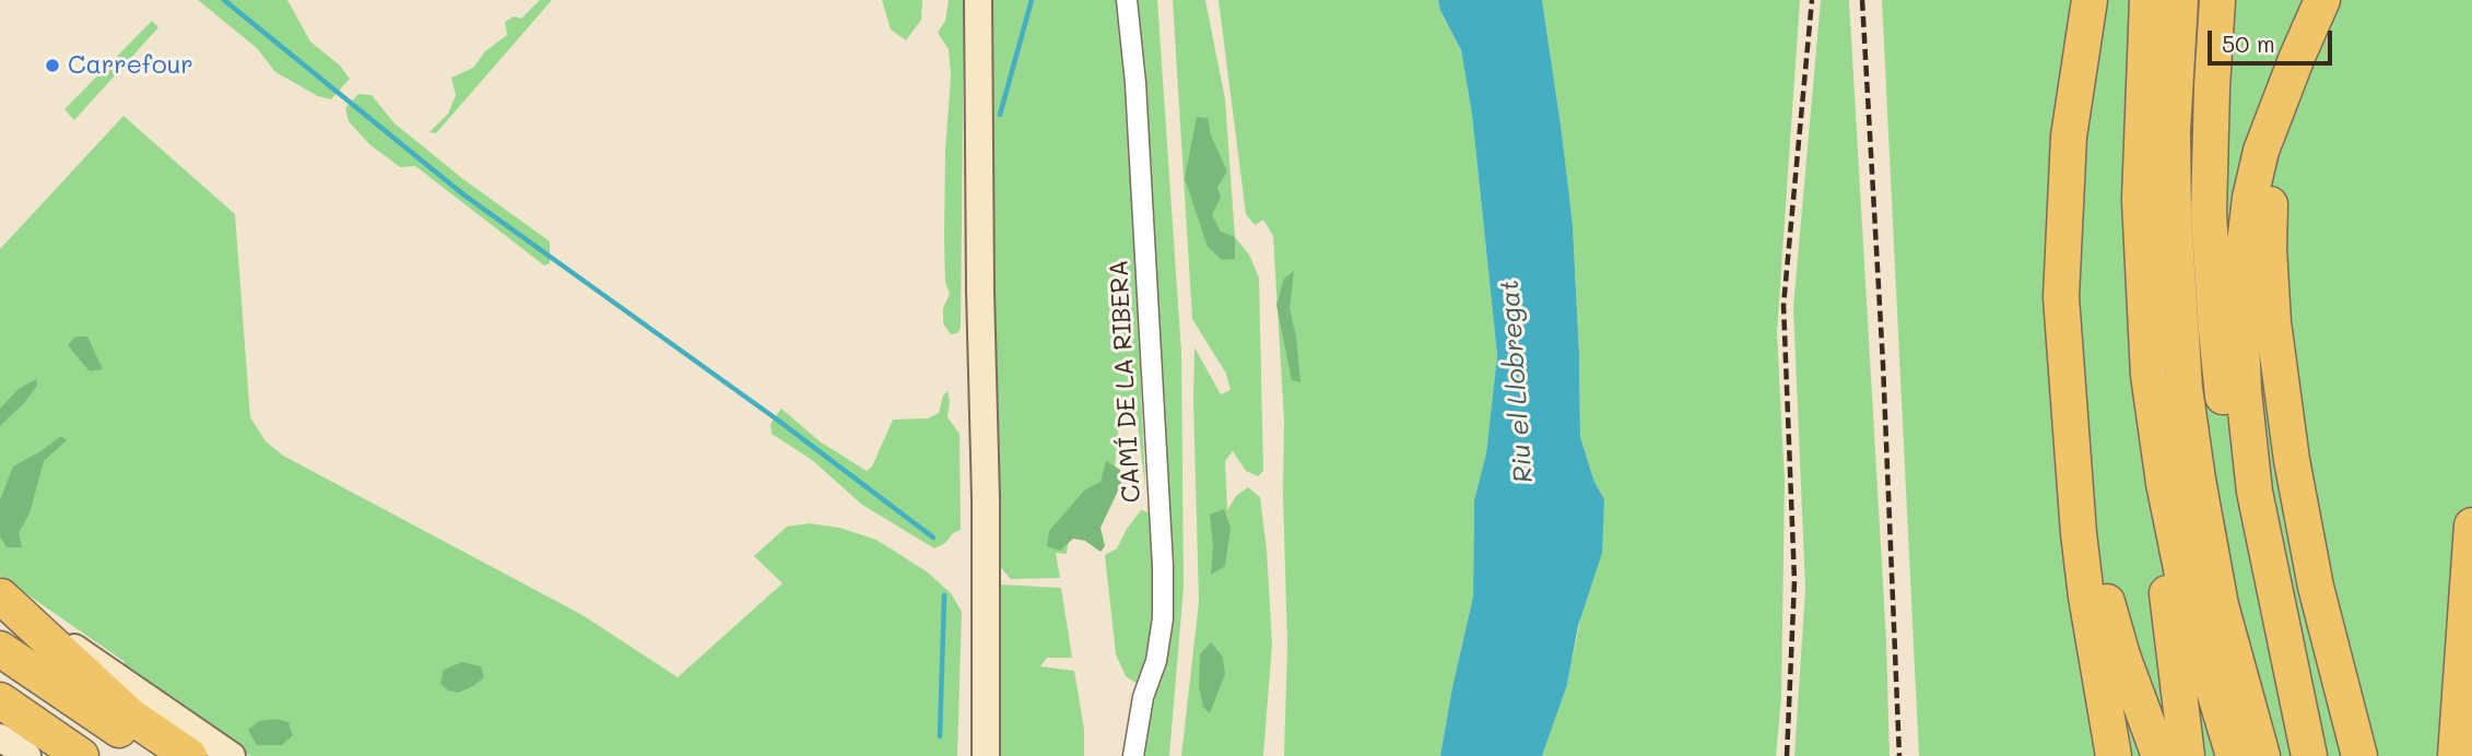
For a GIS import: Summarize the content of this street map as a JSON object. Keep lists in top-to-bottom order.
{
  "streets": {
    "street": ["CAMÍ DE LA RIBERA"]
  },
  "water": ["Riu el Llobregat"],
  "places": ["Carrefour"],
  "scale_bar": "50 m"
}
